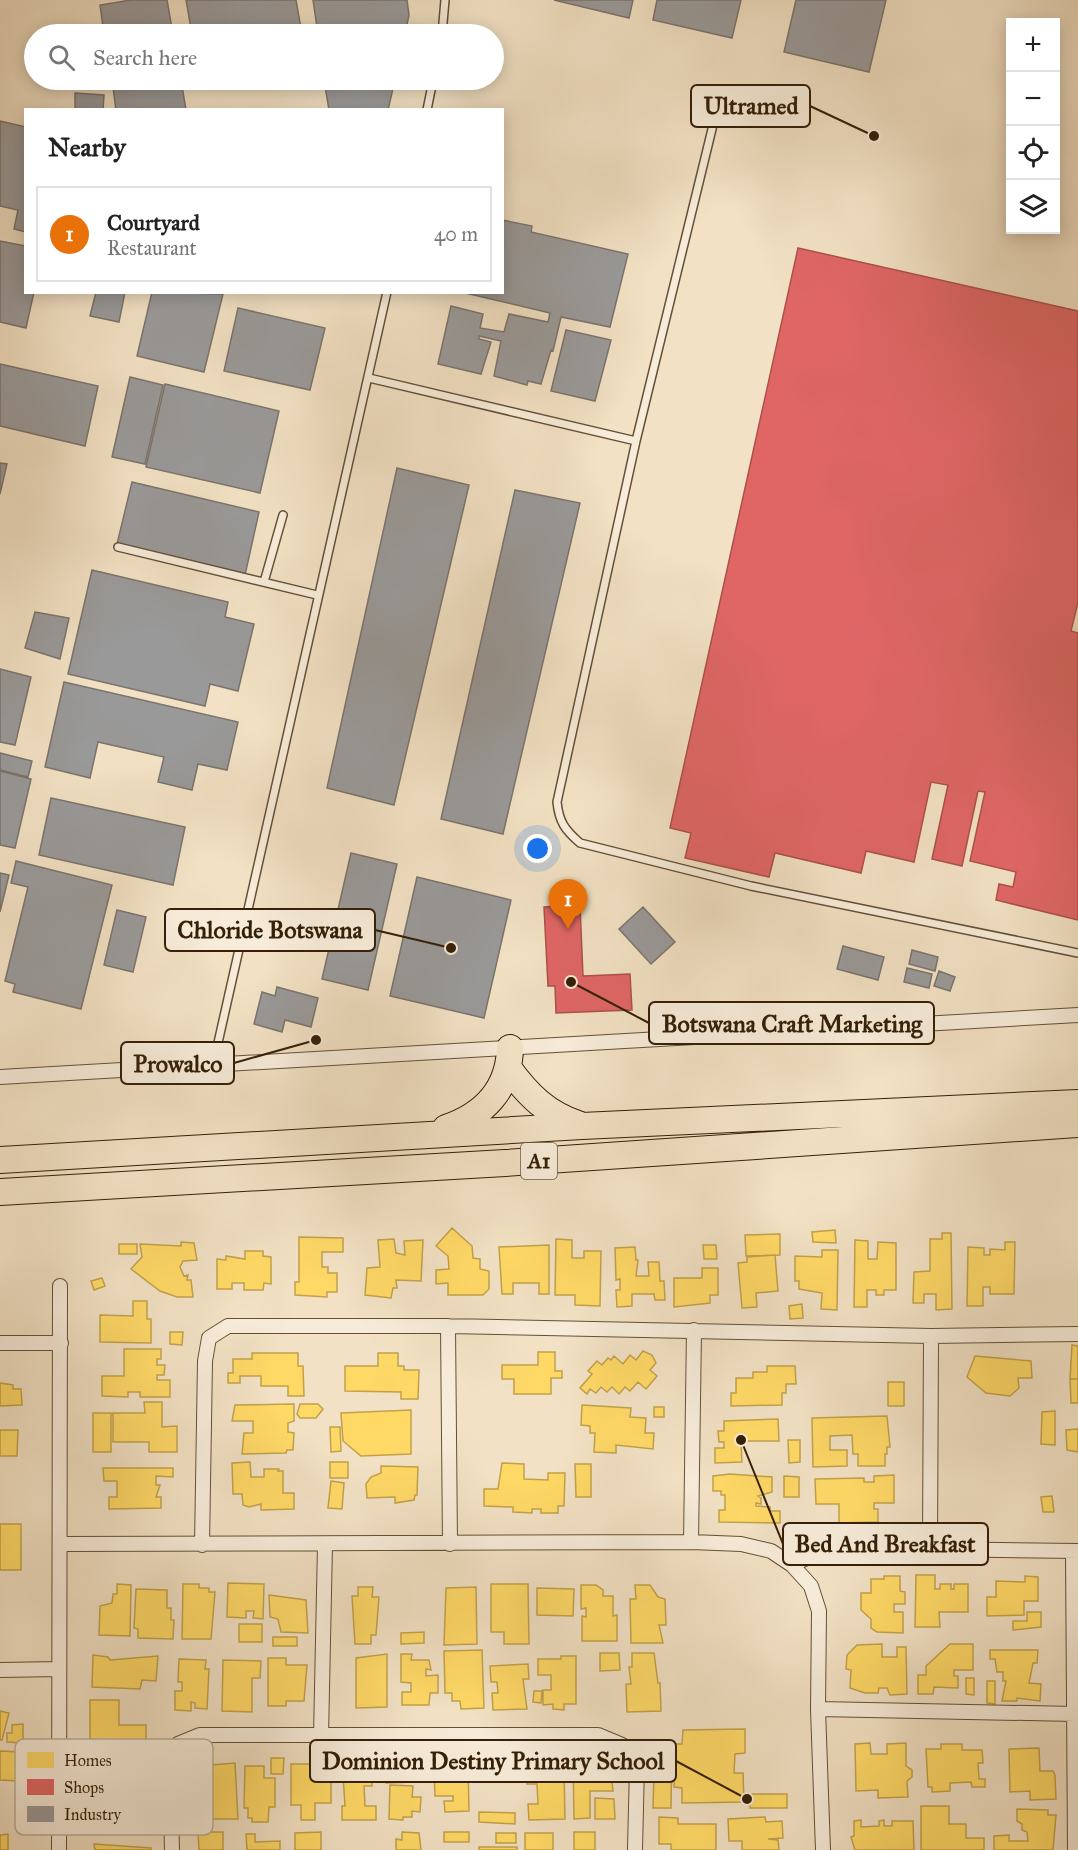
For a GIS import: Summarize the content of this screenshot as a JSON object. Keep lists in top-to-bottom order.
{
  "streets": {
    "highway": ["A1"]
  },
  "places": [
    "Ultramed",
    "Chloride Botswana",
    "Botswana Craft Marketing",
    "Prowalco",
    "Bed And Breakfast",
    "Dominion Destiny Primary School"
  ],
  "legend": ["Homes", "Shops", "Industry"],
  "page": {
    "map_buttons": ["+", "−"],
    "search": "Search here",
    "heading": "Nearby",
    "list": [
      {
        "mark": "1",
        "name": "Courtyard",
        "note": "Restaurant",
        "value": "40 m"
      }
    ],
    "pins": "1"
  }
}
